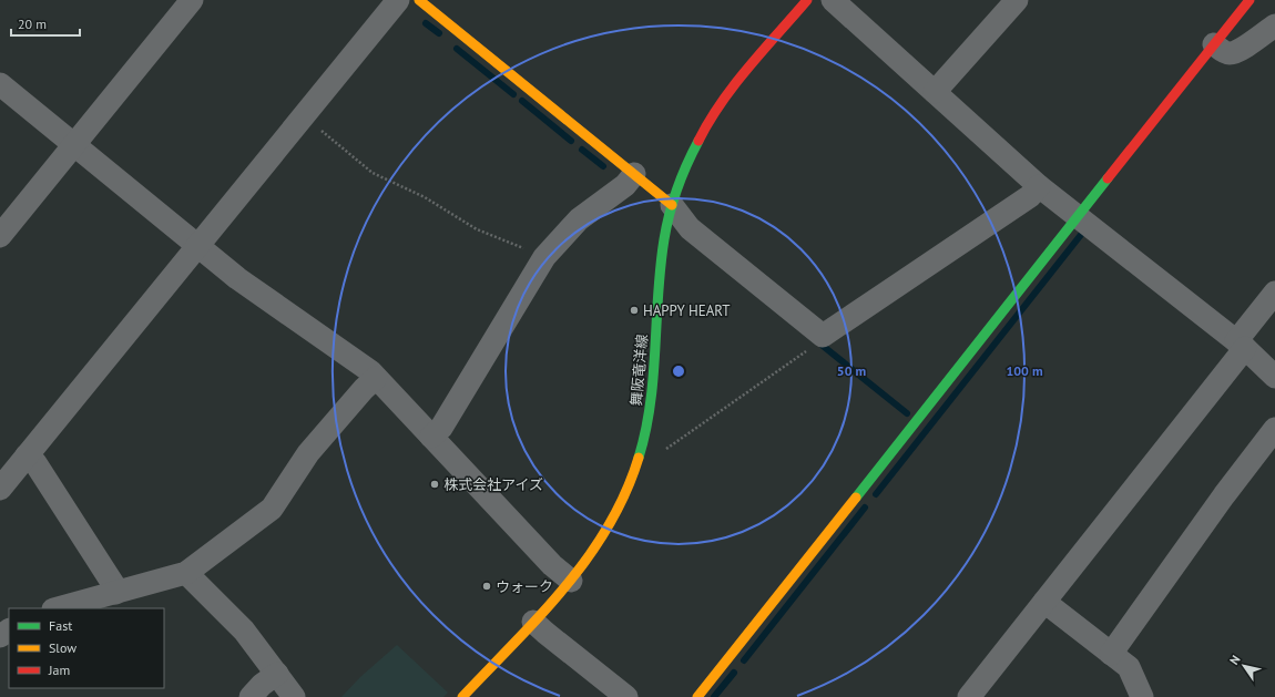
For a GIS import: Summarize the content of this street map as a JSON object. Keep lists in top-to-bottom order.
{
  "streets": {
    "street": ["舞阪竜洋線"]
  },
  "places": ["HAPPY HEART", "株式会社アイズ", "ウォーク"],
  "legend": ["Fast", "Slow", "Jam"],
  "scale_bar": "20 m",
  "north": "top left",
  "rings": ["50 m", "100 m"]
}
